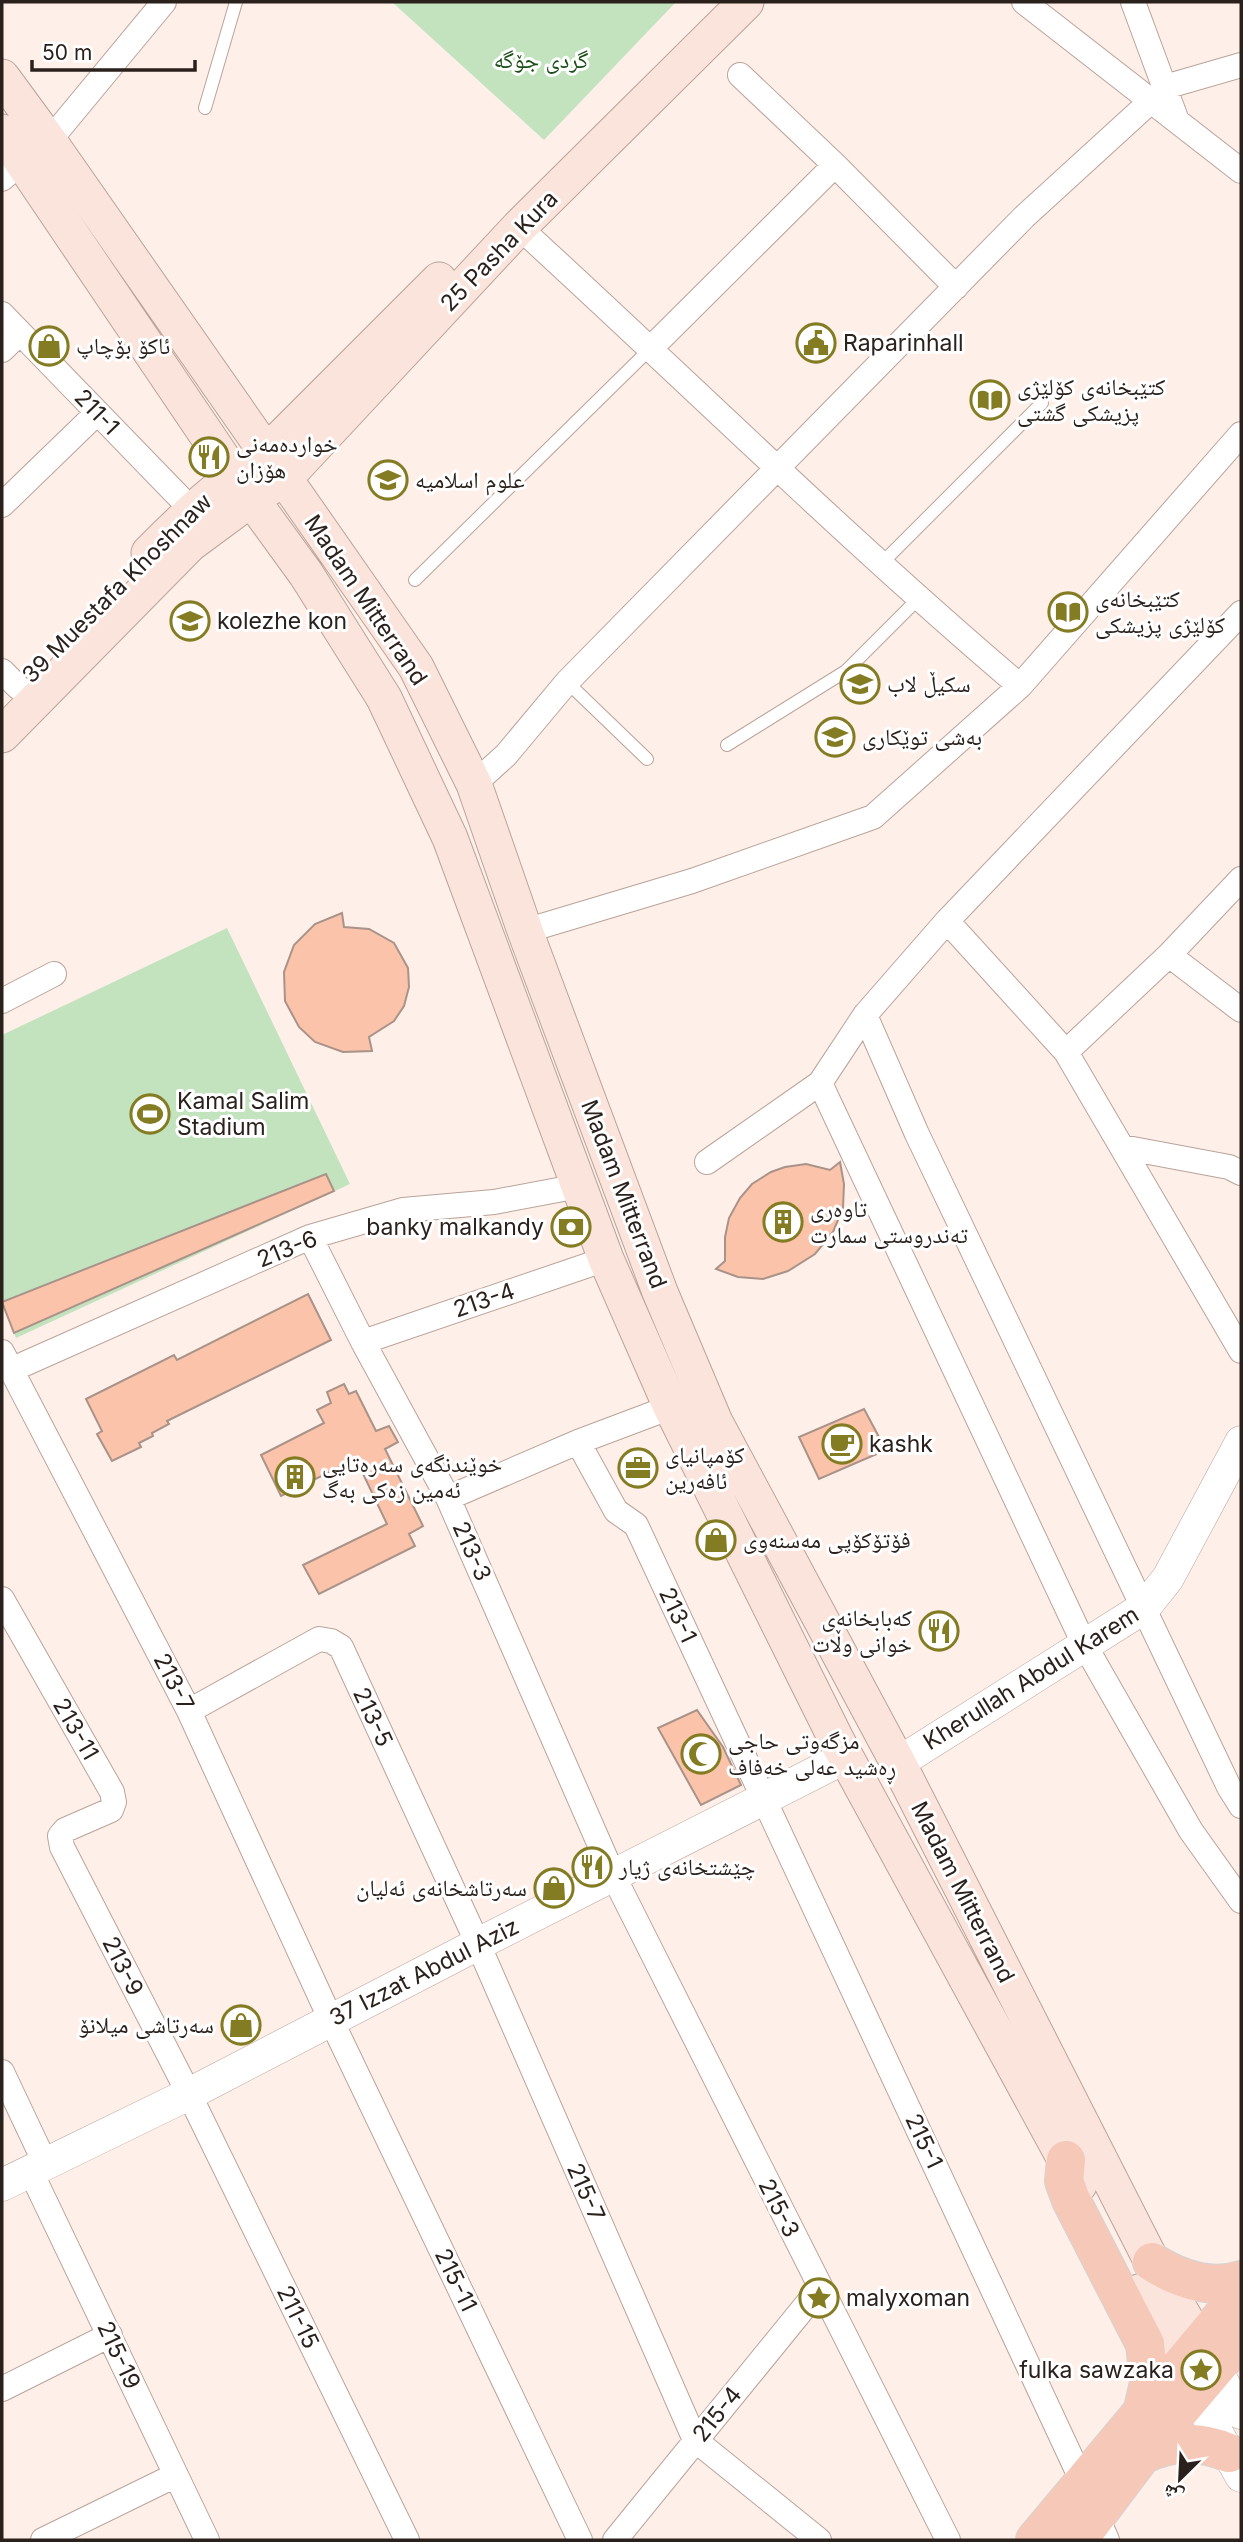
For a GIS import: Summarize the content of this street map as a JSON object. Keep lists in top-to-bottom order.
{
  "streets": {
    "main road": ["25 Pasha Kura", "39 Muestafa Khoshnaw", "Madam Mitterrand"],
    "street": [
      "211-1",
      "213-6",
      "213-4",
      "213-3",
      "213-1",
      "Kherullah Abdul Karem",
      "213-7",
      "213-5",
      "213-11",
      "213-9",
      "37 Izzat Abdul Aziz",
      "215-1",
      "215-7",
      "215-3",
      "215-11",
      "211-15",
      "215-19",
      "215-4"
    ]
  },
  "crossings": [
    ["25 Pasha Kura", "39 Muestafa Khoshnaw"],
    ["25 Pasha Kura", "Madam Mitterrand"],
    ["211-1", "39 Muestafa Khoshnaw"],
    ["39 Muestafa Khoshnaw", "Madam Mitterrand"],
    ["Madam Mitterrand", "213-6"],
    ["Madam Mitterrand", "213-4"],
    ["Madam Mitterrand", "Kherullah Abdul Karem"],
    ["Madam Mitterrand", "37 Izzat Abdul Aziz"],
    ["213-6", "213-3"],
    ["213-6", "213-7"],
    ["213-4", "213-3"],
    ["213-3", "37 Izzat Abdul Aziz"],
    ["213-3", "215-3"],
    ["213-1", "37 Izzat Abdul Aziz"],
    ["213-1", "215-1"],
    ["213-7", "213-5"],
    ["213-7", "37 Izzat Abdul Aziz"],
    ["213-7", "215-11"],
    ["213-5", "37 Izzat Abdul Aziz"],
    ["213-5", "215-7"],
    ["213-11", "213-9"],
    ["213-9", "37 Izzat Abdul Aziz"],
    ["213-9", "211-15"],
    ["37 Izzat Abdul Aziz", "215-1"],
    ["37 Izzat Abdul Aziz", "215-7"],
    ["37 Izzat Abdul Aziz", "215-3"],
    ["37 Izzat Abdul Aziz", "215-11"],
    ["37 Izzat Abdul Aziz", "211-15"],
    ["37 Izzat Abdul Aziz", "215-19"],
    ["215-7", "215-4"],
    ["215-3", "215-4"]
  ],
  "parks": ["گردی جۆگە"],
  "places": {
    "public building": ["Raparinhall"],
    "shop": [
      "ئاکۆ بۆچاپ",
      "فۆتۆکۆپی مەسنەوی",
      "سەرتاشخانەی ئەلیان",
      "سەرتاشی میلانۆ"
    ],
    "library": ["کتێبخانەی کۆلێژی پزیشکی گشتی", "كتێبخانە‌ی كۆلێژی پزیشكی"],
    "restaurant": ["خواردە‌مە‌نی ھۆزان", "کەبابخانەی خوانی وڵات", "چێشتخانەی ژیار"],
    "school or university": [
      "علوم اسلاميه",
      "kolezhe kon",
      "سكیڵ لاب",
      "بە‌شی توێكاری"
    ],
    "sports": ["Kamal Salim Stadium"],
    "building": ["تاوەری تەندروستی سمارت", "خوێندنگەی سەرەتایی ئەمین زەکی بەگ"],
    "bank": ["banky malkandy"],
    "cafe": ["kashk"],
    "office": ["کۆمپانیای ئافەرین"],
    "mosque": ["مزگەوتی حاجی ڕەشید عەلی خەفاف"],
    "place": ["malyxoman", "fulka sawzaka"]
  },
  "scale_bar": "50 m",
  "north": "bottom left"
}
